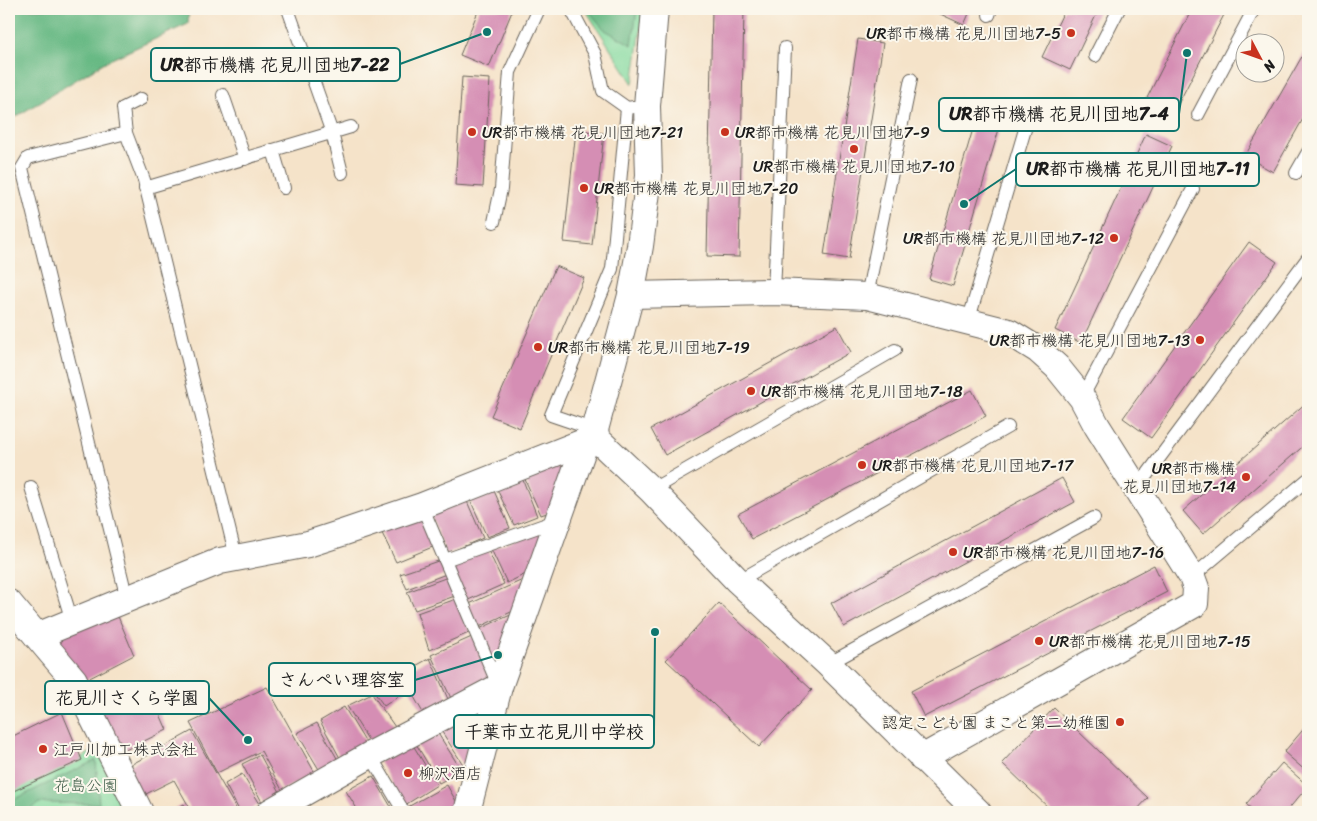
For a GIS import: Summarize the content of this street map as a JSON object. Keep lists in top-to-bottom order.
{
  "parks": ["花島公園"],
  "places": [
    "UR都市機構 花見川団地7-22",
    "UR都市機構 花見川団地7-5",
    "UR都市機構 花見川団地7-4",
    "UR都市機構 花見川団地7-21",
    "UR都市機構 花見川団地7-9",
    "UR都市機構 花見川団地7-10",
    "UR都市機構 花見川団地7-20",
    "UR都市機構 花見川団地7-11",
    "UR都市機構 花見川団地7-12",
    "UR都市機構 花見川団地7-13",
    "UR都市機構 花見川団地7-19",
    "UR都市機構 花見川団地7-18",
    "UR都市機構 花見川団地7-17",
    "UR都市機構 花見川団地7-14",
    "UR都市機構 花見川団地7-16",
    "千葉市立花見川中学校",
    "UR都市機構 花見川団地7-15",
    "さんぺい理容室",
    "認定こども園 まこと第二幼稚園",
    "花見川さくら学園",
    "江戸川加工株式会社",
    "柳沢酒店"
  ],
  "north": "bottom right"
}
